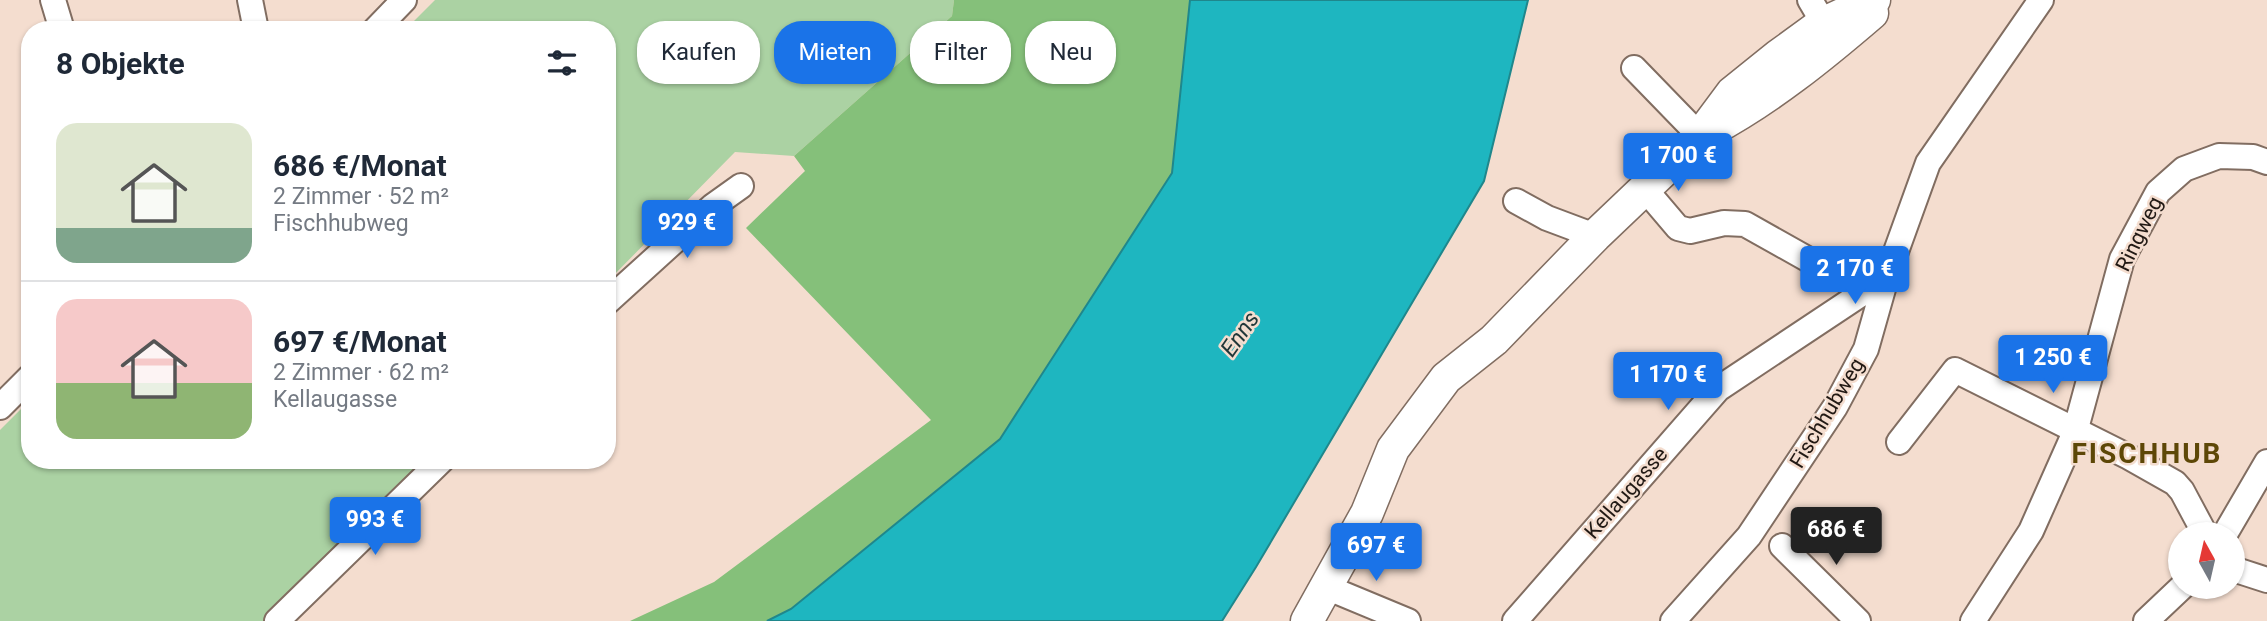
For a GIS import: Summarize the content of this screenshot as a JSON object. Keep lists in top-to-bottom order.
{
  "streets": {
    "street": ["Ringweg", "Fischhubweg", "Kellaugasse"]
  },
  "crossings": [
    ["Fischhubweg", "Kellaugasse"]
  ],
  "districts": ["FISCHHUB"],
  "water": ["Enns"],
  "north": "top",
  "page": {
    "chip": [
      "Kaufen",
      "Mieten",
      "Filter",
      "Neu"
    ],
    "heading": "8 Objekte",
    "list": [
      {
        "name": "686 €/Monat",
        "note": "2 Zimmer · 52 m² · Fischhubweg"
      },
      {
        "name": "697 €/Monat",
        "note": "2 Zimmer · 62 m² · Kellaugasse"
      }
    ],
    "price": [
      "1 700 €",
      "929 €",
      "2 170 €",
      "1 250 €",
      "1 170 €",
      "993 €",
      "686 €",
      "697 €"
    ]
  }
}
